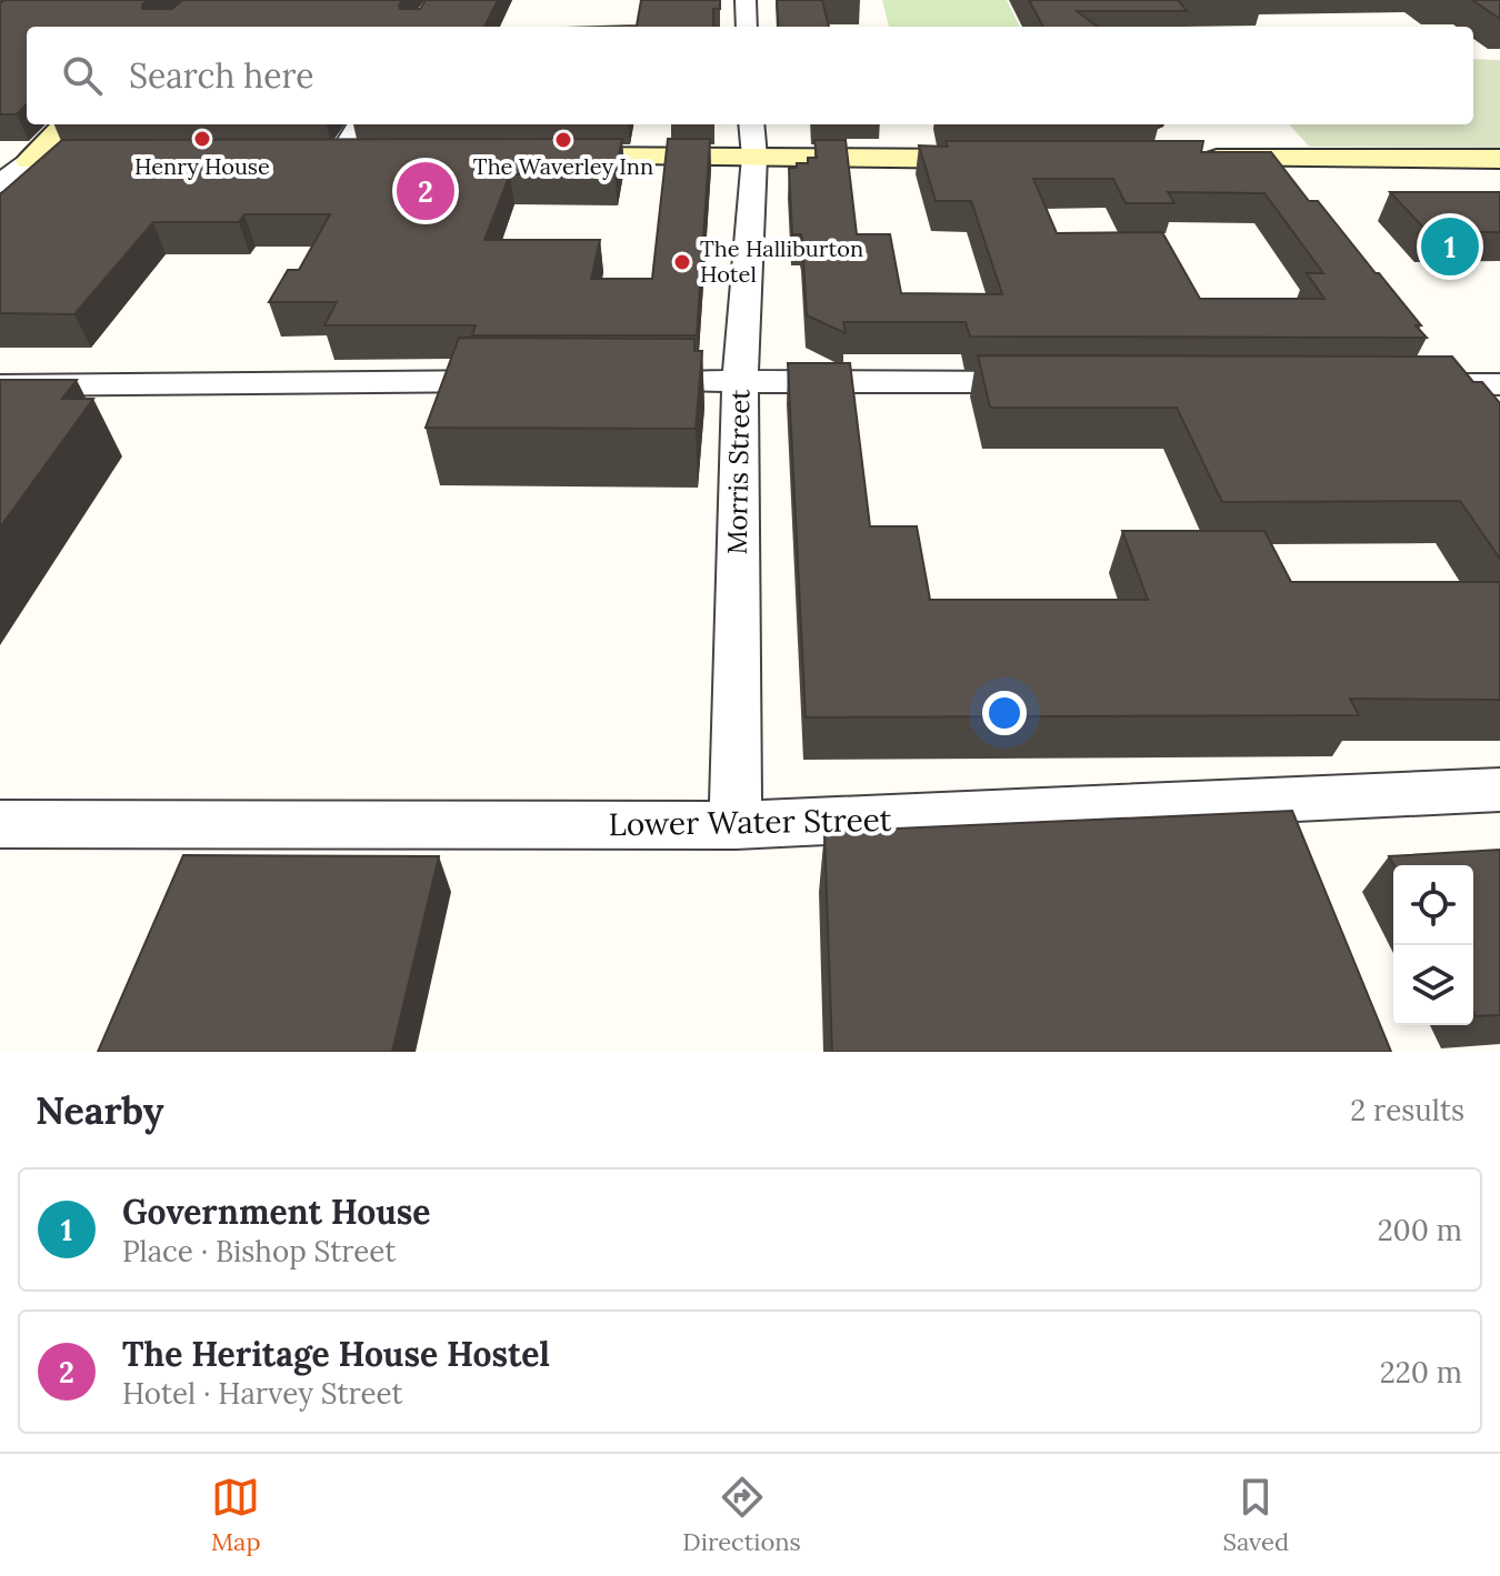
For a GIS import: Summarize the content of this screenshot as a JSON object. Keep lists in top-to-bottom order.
{
  "streets": {
    "street": ["Morris Street", "Lower Water Street"]
  },
  "crossings": [
    ["Morris Street", "Lower Water Street"]
  ],
  "places": ["Henry House", "The Waverley Inn", "The Halliburton Hotel"],
  "page": {
    "search": "Search here",
    "pins": ["2", "1"],
    "heading": ["Nearby", "2 results"],
    "list": [
      {
        "mark": "1",
        "name": "Government House",
        "note": "Place · Bishop Street",
        "value": "200 m"
      },
      {
        "mark": "2",
        "name": "The Heritage House Hostel",
        "note": "Hotel · Harvey Street",
        "value": "220 m"
      }
    ],
    "nav": ["Map", "Directions", "Saved"]
  }
}
